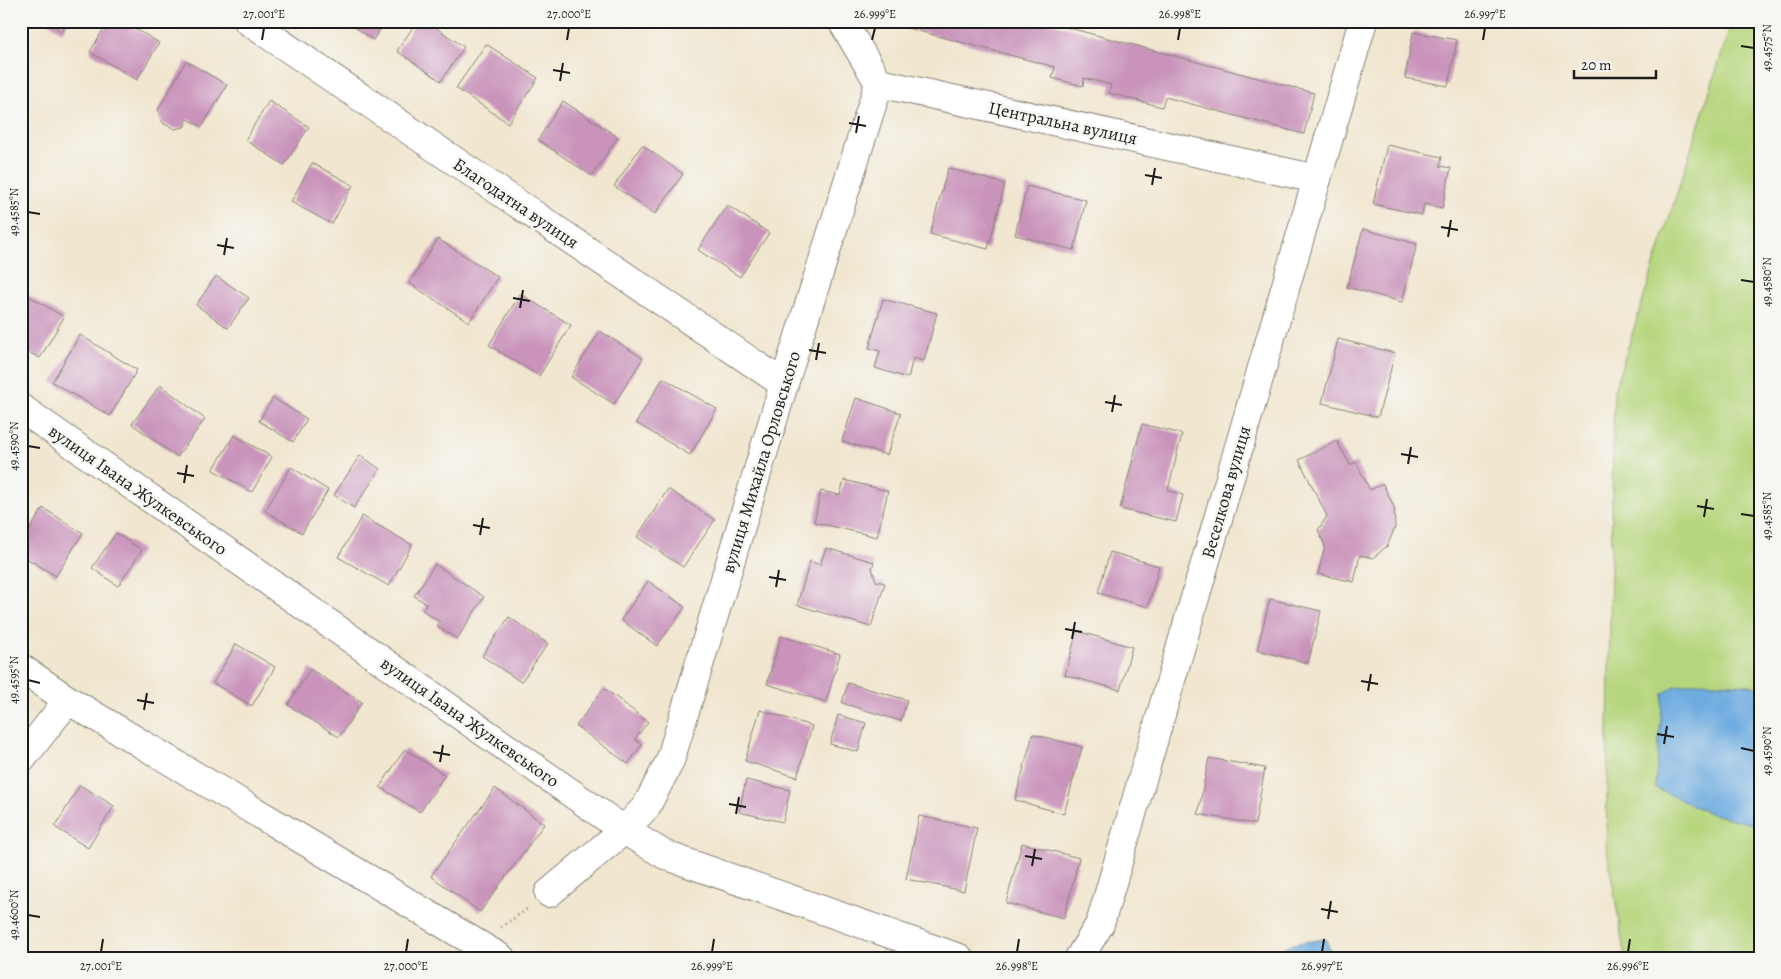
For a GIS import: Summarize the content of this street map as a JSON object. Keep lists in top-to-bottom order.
{
  "streets": {
    "street": [
      "Центральна вулиця",
      "Благодатна вулиця",
      "вулиця Михайла Орловського",
      "вулиця Івана Жулкевського",
      "Веселкова вулиця"
    ]
  },
  "crossings": [
    ["Центральна вулиця", "вулиця Михайла Орловського"],
    ["Центральна вулиця", "Веселкова вулиця"],
    ["Благодатна вулиця", "вулиця Михайла Орловського"],
    ["вулиця Михайла Орловського", "вулиця Івана Жулкевського"]
  ],
  "scale_bar": "20 m",
  "coordinates": [
    "27.001°E",
    "27.000°E",
    "26.999°E",
    "26.998°E",
    "26.997°E",
    "49.4575°N",
    "49.4585°N",
    "49.4580°N",
    "49.4590°N",
    "49.4595°N",
    "49.4600°N",
    "26.996°E"
  ]
}
